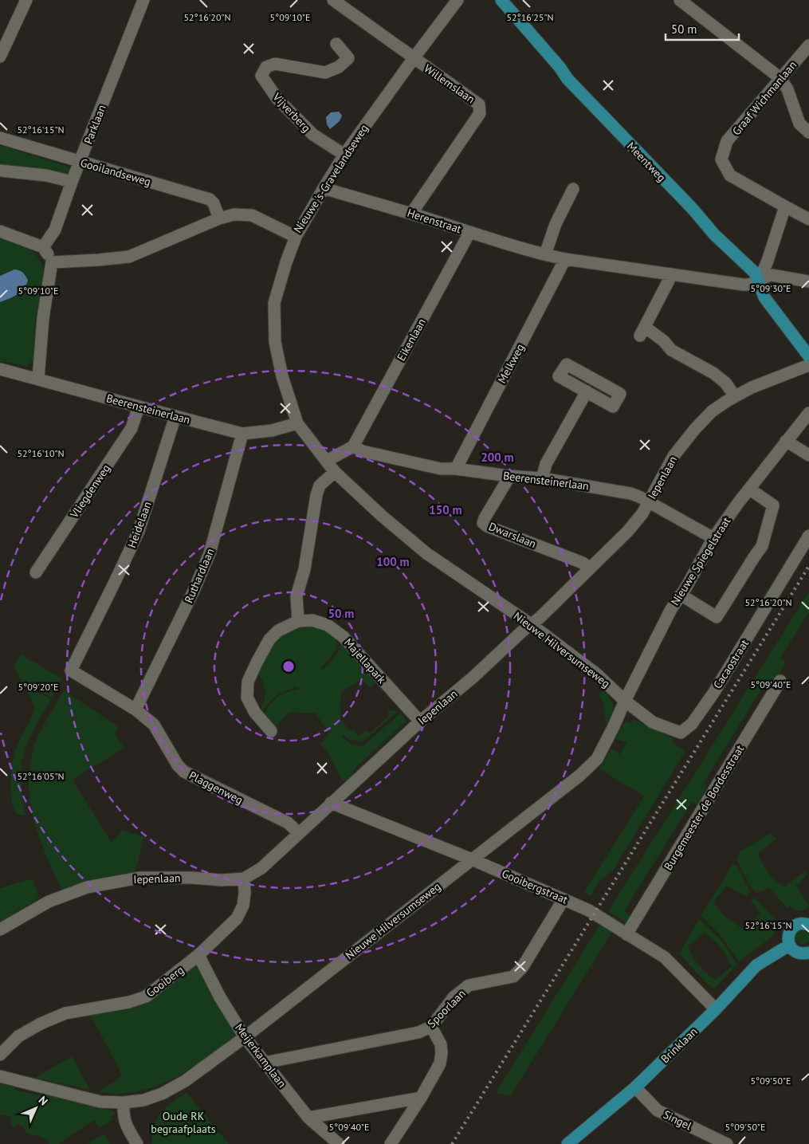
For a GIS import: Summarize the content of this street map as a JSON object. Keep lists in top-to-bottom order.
{
  "streets": {
    "main road": ["Meentweg", "Brinklaan"],
    "street": [
      "Willemslaan",
      "Graaf Wichmanlaan",
      "Vijverberg",
      "Parklaan",
      "Gooilandseweg",
      "Nieuwe 's-Gravelandseweg",
      "Herenstraat",
      "Eikenlaan",
      "Melkweg",
      "Beerensteinerlaan",
      "Iepenlaan",
      "Vliegdenweg",
      "Heidelaan",
      "Dwarslaan",
      "Nieuwe Spiegelstraat",
      "Ruthardlaan",
      "Nieuwe Hilversumseweg",
      "Majellapark",
      "Cacaostraat",
      "Plaggenweg",
      "Burgemeester de Bordesstraat",
      "Gooibergstraat",
      "Gooiberg",
      "Spoorlaan",
      "Meijerkamplaan",
      "Singel"
    ]
  },
  "crossings": [
    ["Willemslaan", "Nieuwe 's-Gravelandseweg"],
    ["Willemslaan", "Herenstraat"],
    ["Vijverberg", "Nieuwe 's-Gravelandseweg"],
    ["Parklaan", "Gooilandseweg"],
    ["Meentweg", "Herenstraat"],
    ["Gooilandseweg", "Nieuwe 's-Gravelandseweg"],
    ["Nieuwe 's-Gravelandseweg", "Herenstraat"],
    ["Nieuwe 's-Gravelandseweg", "Nieuwe Hilversumseweg"],
    ["Herenstraat", "Eikenlaan"],
    ["Herenstraat", "Melkweg"],
    ["Eikenlaan", "Beerensteinerlaan"],
    ["Melkweg", "Beerensteinerlaan"],
    ["Beerensteinerlaan", "Iepenlaan"],
    ["Beerensteinerlaan", "Vliegdenweg"],
    ["Beerensteinerlaan", "Heidelaan"],
    ["Beerensteinerlaan", "Dwarslaan"],
    ["Beerensteinerlaan", "Nieuwe Spiegelstraat"],
    ["Beerensteinerlaan", "Ruthardlaan"],
    ["Beerensteinerlaan", "Nieuwe Hilversumseweg"],
    ["Iepenlaan", "Dwarslaan"],
    ["Iepenlaan", "Nieuwe Hilversumseweg"],
    ["Iepenlaan", "Majellapark"],
    ["Iepenlaan", "Plaggenweg"],
    ["Iepenlaan", "Gooibergstraat"],
    ["Iepenlaan", "Gooiberg"],
    ["Heidelaan", "Plaggenweg"],
    ["Nieuwe Spiegelstraat", "Nieuwe Hilversumseweg"],
    ["Nieuwe Spiegelstraat", "Cacaostraat"],
    ["Ruthardlaan", "Plaggenweg"],
    ["Nieuwe Hilversumseweg", "Cacaostraat"],
    ["Nieuwe Hilversumseweg", "Gooibergstraat"],
    ["Nieuwe Hilversumseweg", "Meijerkamplaan"],
    ["Burgemeester de Bordesstraat", "Gooibergstraat"],
    ["Gooibergstraat", "Spoorlaan"],
    ["Gooibergstraat", "Brinklaan"],
    ["Gooiberg", "Meijerkamplaan"],
    ["Spoorlaan", "Meijerkamplaan"],
    ["Brinklaan", "Singel"]
  ],
  "parks": ["Oude RK begraafplaats"],
  "scale_bar": "50 m",
  "north": "top right",
  "coordinates": [
    "52°16'20\"N",
    "5°09'10\"E",
    "52°16'25\"N",
    "52°16'15\"N",
    "5°09'30\"E",
    "52°16'10\"N",
    "5°09'40\"E",
    "5°09'20\"E",
    "52°16'05\"N",
    "5°09'50\"E"
  ],
  "rings": [
    "200 m",
    "150 m",
    "100 m",
    "50 m"
  ]
}
